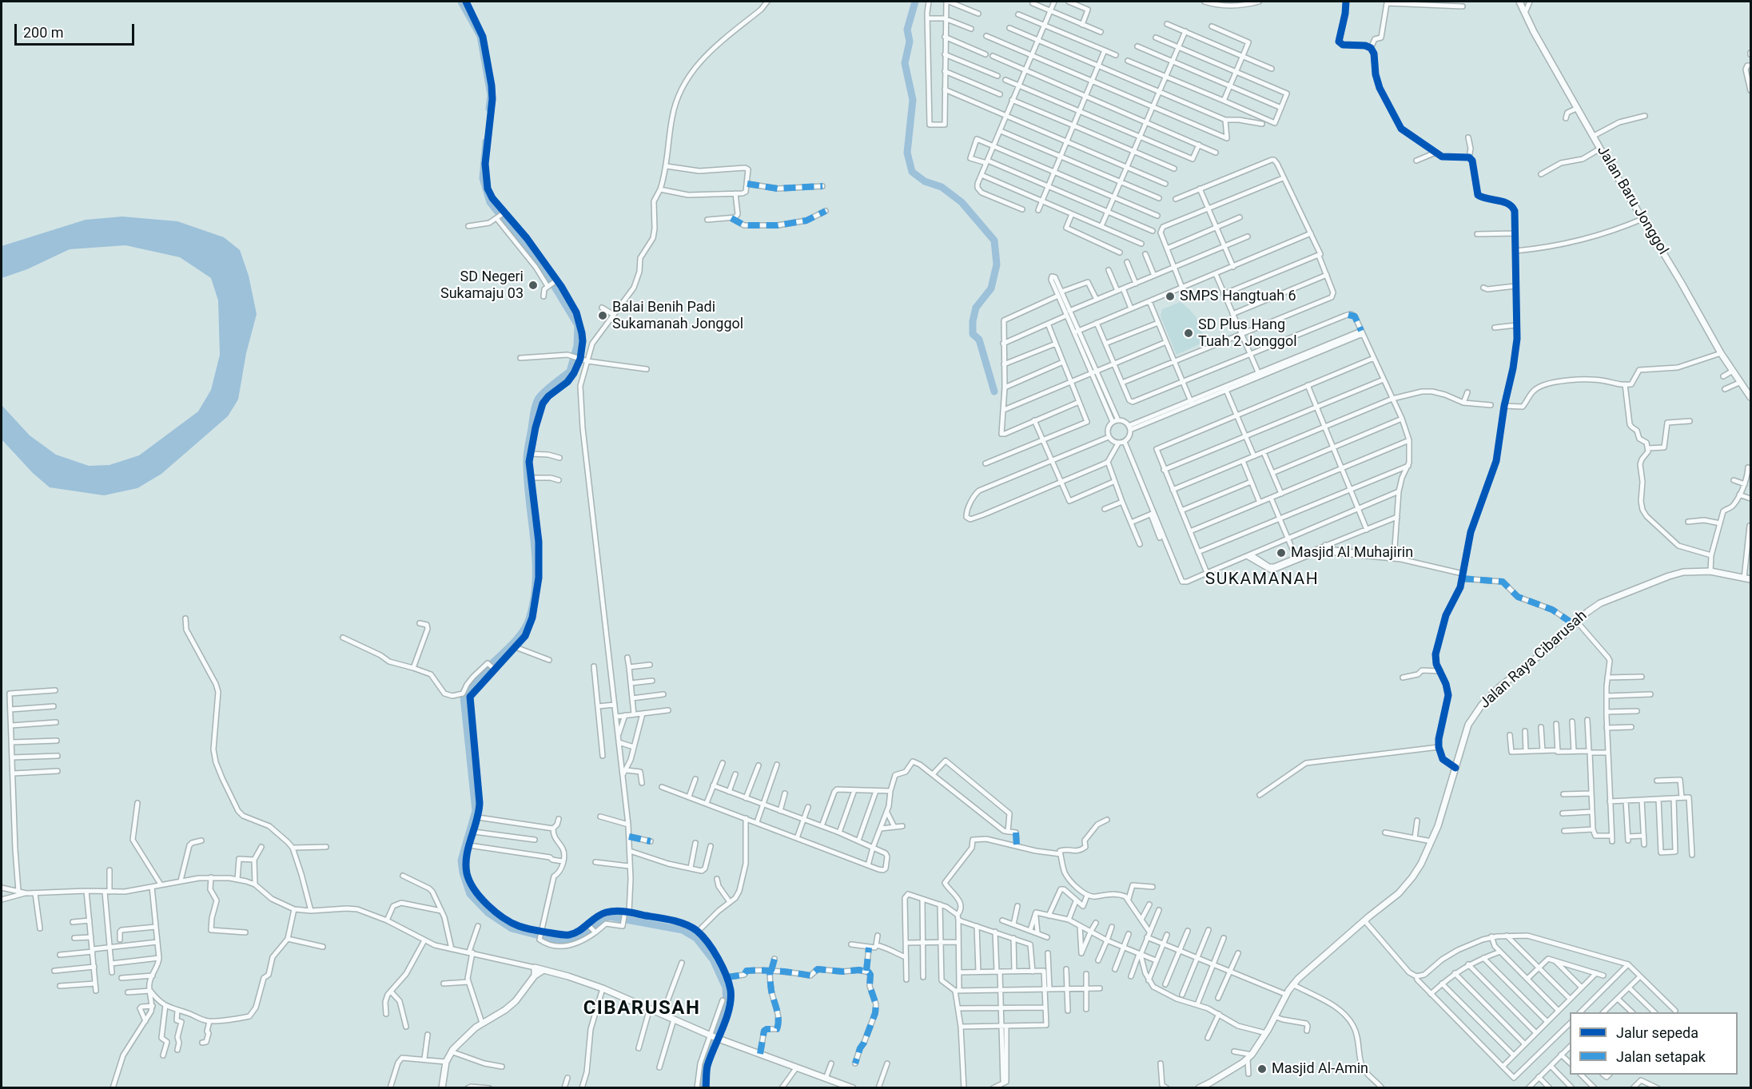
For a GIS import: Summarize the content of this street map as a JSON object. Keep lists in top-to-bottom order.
{
  "streets": {
    "main road": ["Jalan Baru Jonggol", "Jalan Raya Cibarusah"]
  },
  "districts": ["SUKAMANAH", "CIBARUSAH"],
  "places": [
    "SD Negeri Sukamaju 03",
    "SMPS Hangtuah 6",
    "Balai Benih Padi Sukamanah Jonggol",
    "SD Plus Hang Tuah 2 Jonggol",
    "Masjid Al Muhajirin",
    "Masjid Al-Amin"
  ],
  "legend": ["Jalur sepeda", "Jalan setapak"],
  "scale_bar": "200 m"
}
